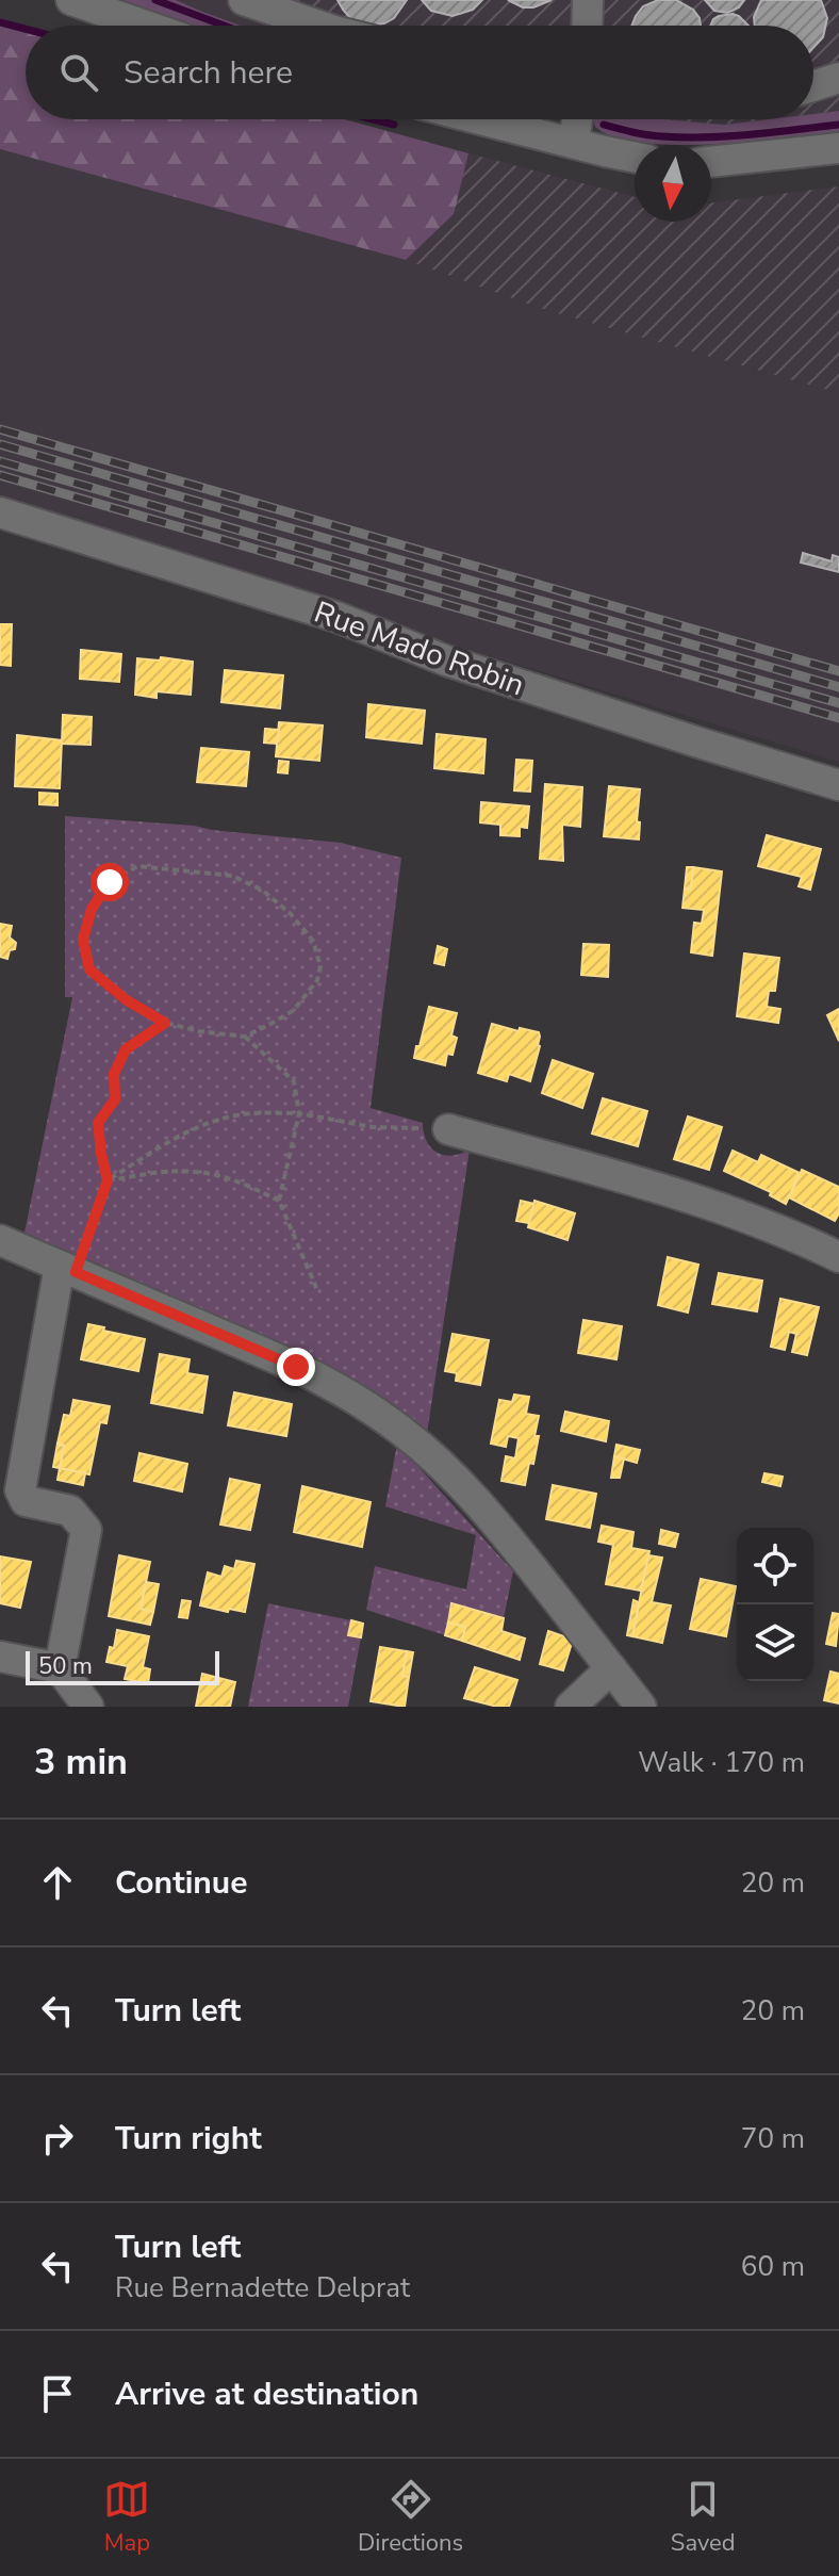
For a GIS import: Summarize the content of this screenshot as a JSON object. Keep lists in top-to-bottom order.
{
  "streets": {
    "street": ["Rue Mado Robin"]
  },
  "scale_bar": "50 m",
  "north": "bottom",
  "page": {
    "search": "Search here",
    "scale": "50 m",
    "heading": ["3 min", "Walk · 170 m"],
    "list": [
      ["Continue", "20 m"],
      ["Turn left", "20 m"],
      ["Turn right", "70 m"],
      ["Turn left", "Rue Bernadette Delprat", "60 m"],
      "Arrive at destination"
    ],
    "nav": ["Map", "Directions", "Saved"]
  }
}
